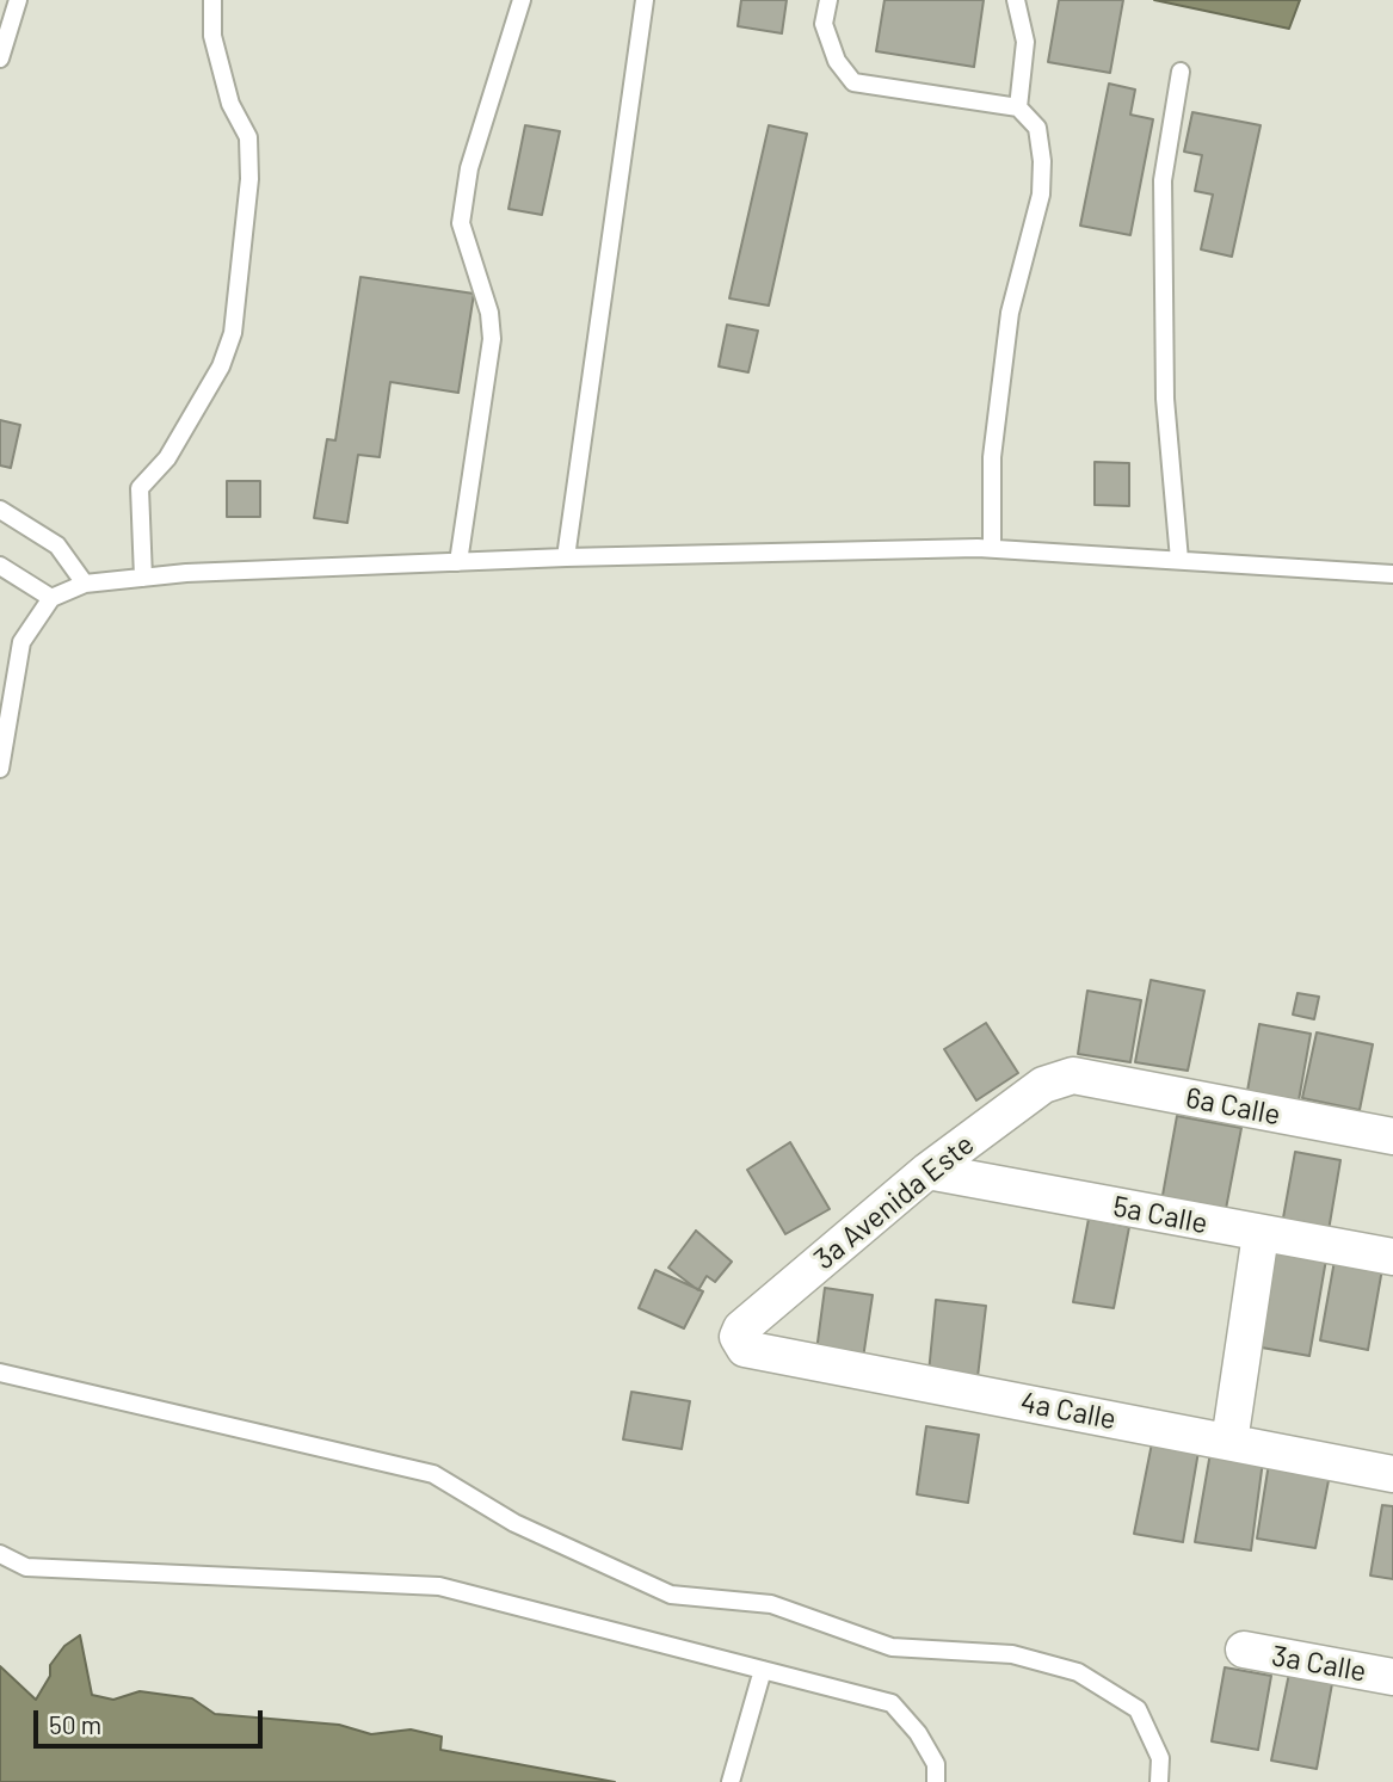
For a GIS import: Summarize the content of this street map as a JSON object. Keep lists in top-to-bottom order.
{
  "streets": {
    "street": [
      "6a Calle",
      "3a Avenida Este",
      "5a Calle",
      "4a Calle",
      "3a Calle"
    ]
  },
  "crossings": [
    ["6a Calle", "3a Avenida Este"],
    ["3a Avenida Este", "5a Calle"],
    ["3a Avenida Este", "4a Calle"]
  ],
  "scale_bar": "50 m"
}
